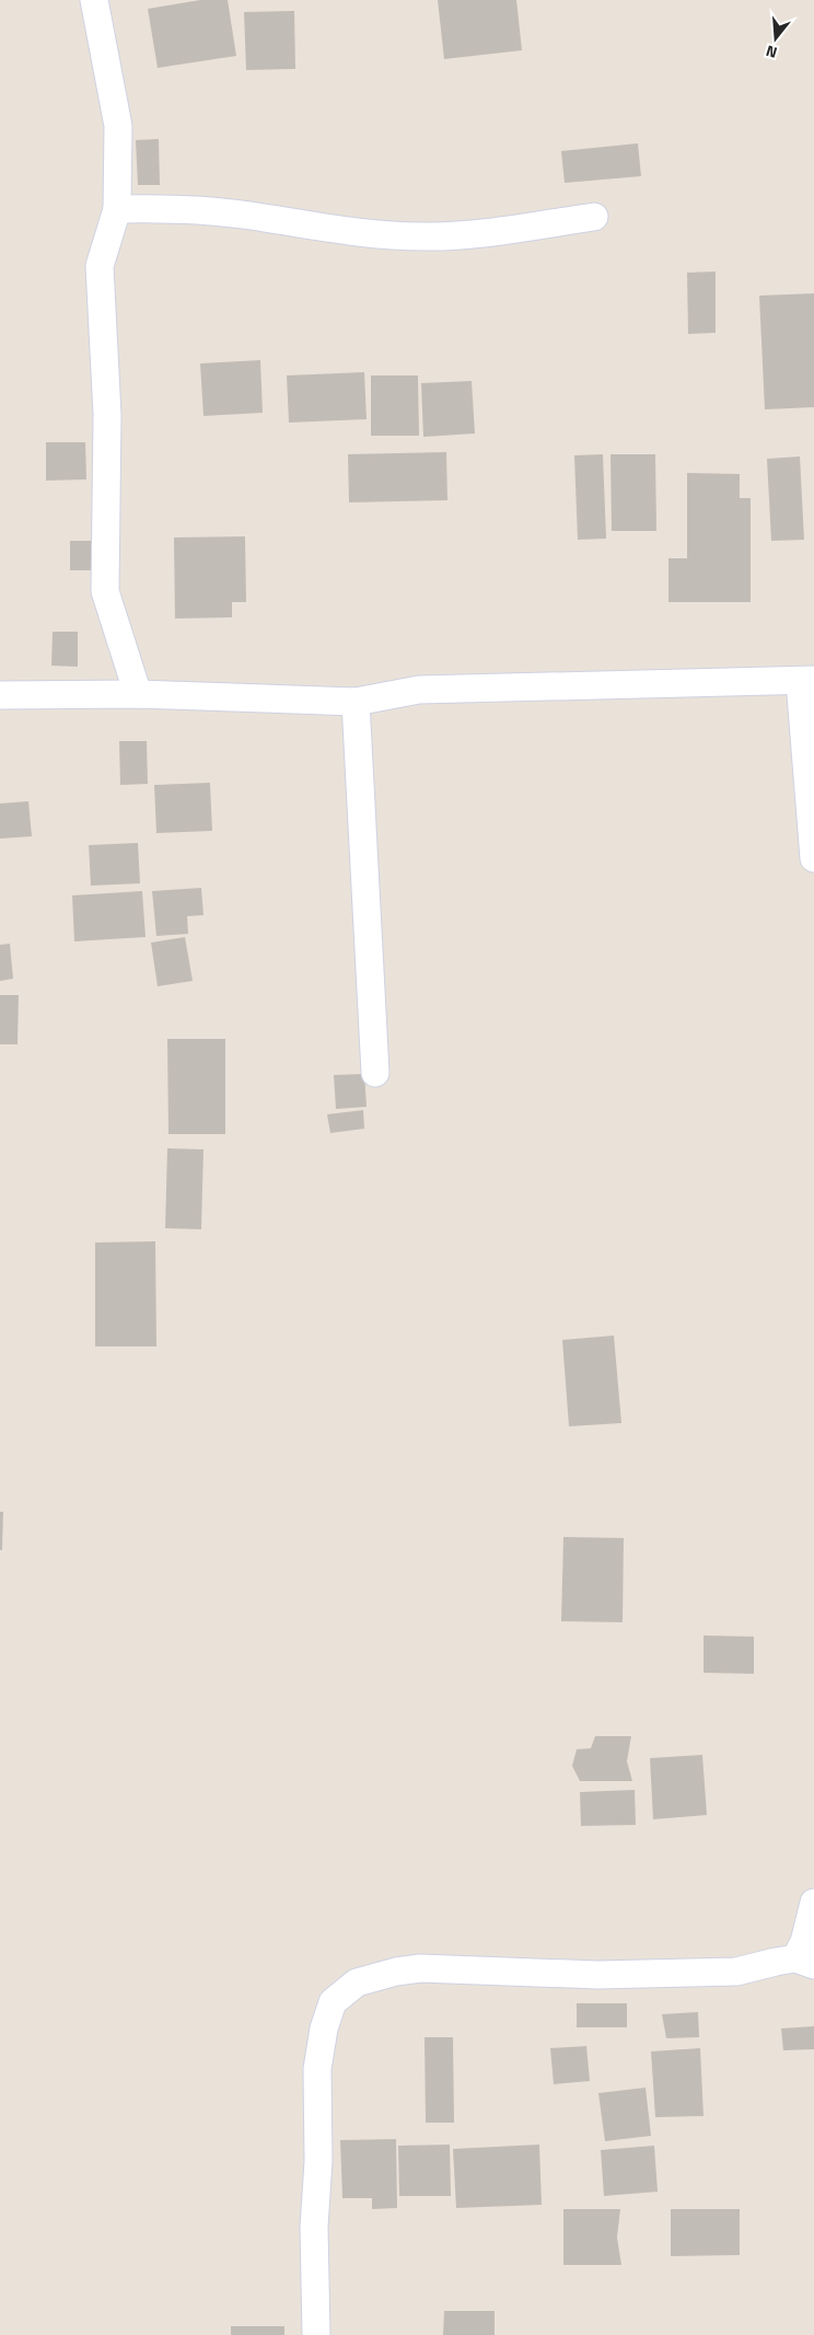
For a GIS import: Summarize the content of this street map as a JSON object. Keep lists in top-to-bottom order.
{
  "north": "bottom"
}
